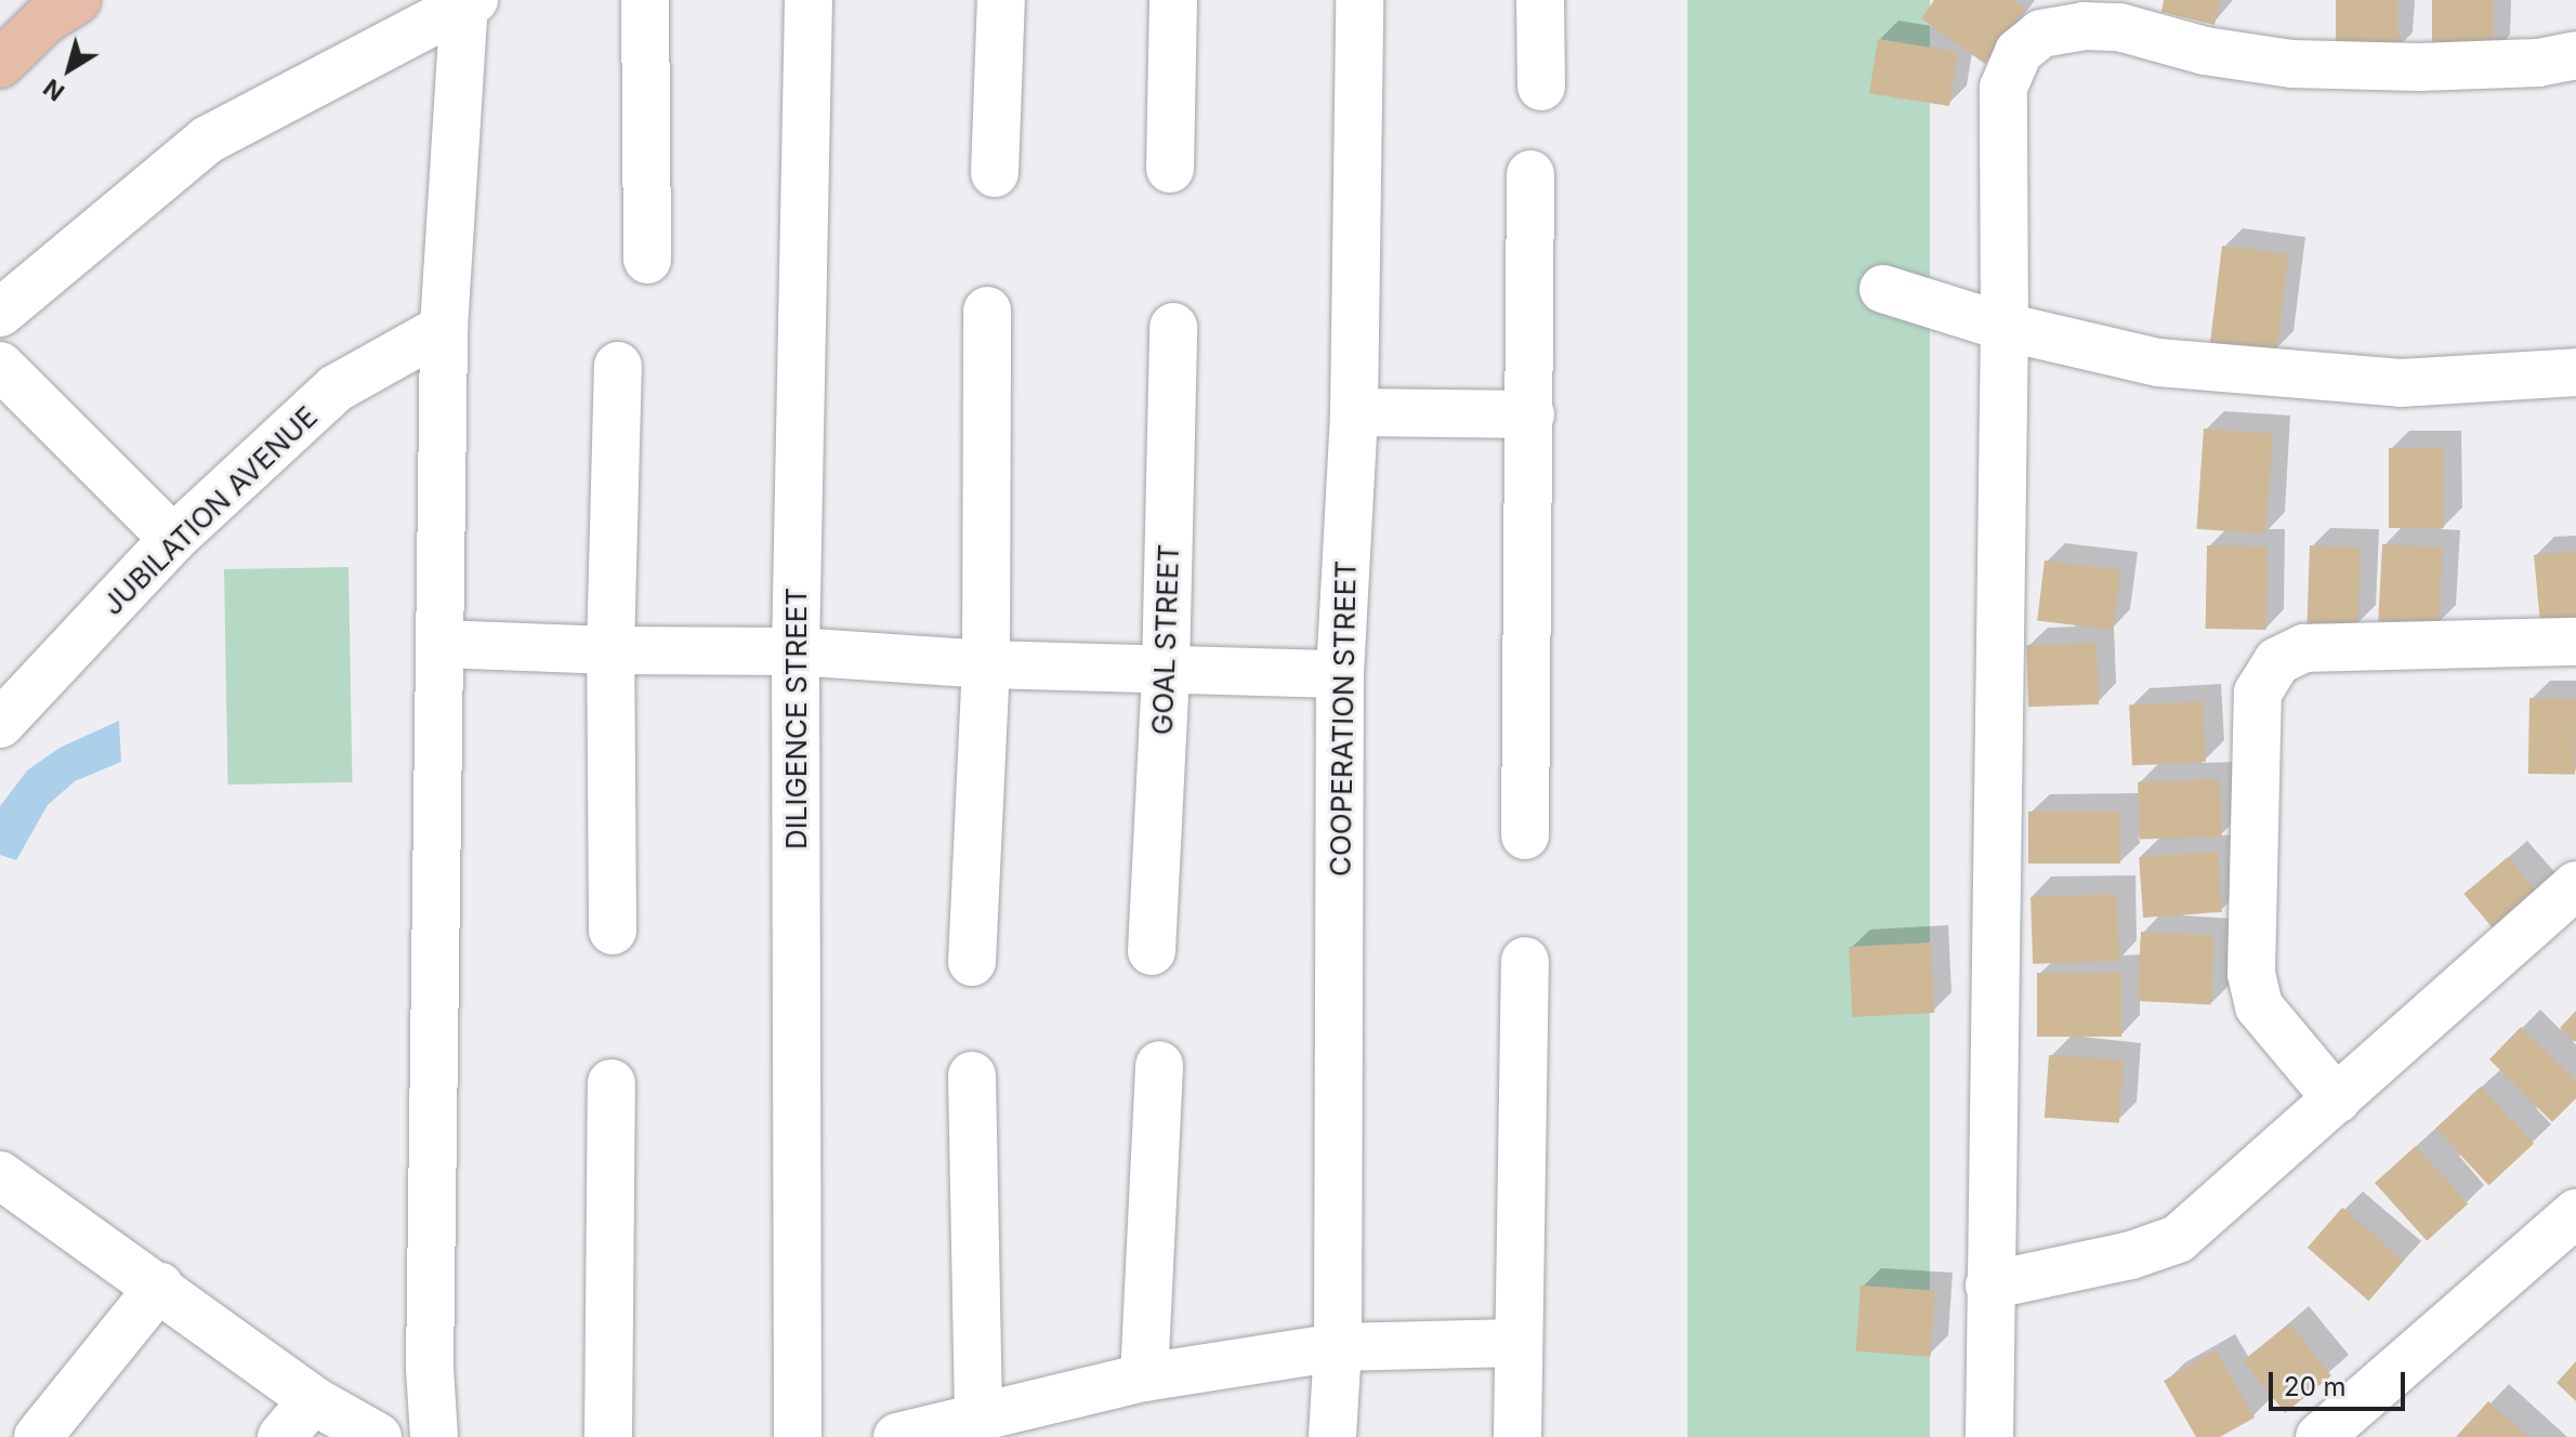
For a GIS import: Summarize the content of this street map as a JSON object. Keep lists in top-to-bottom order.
{
  "streets": {
    "street": [
      "JUBILATION AVENUE",
      "GOAL STREET",
      "DILIGENCE STREET",
      "COOPERATION STREET"
    ]
  },
  "scale_bar": "20 m",
  "north": "bottom left"
}
